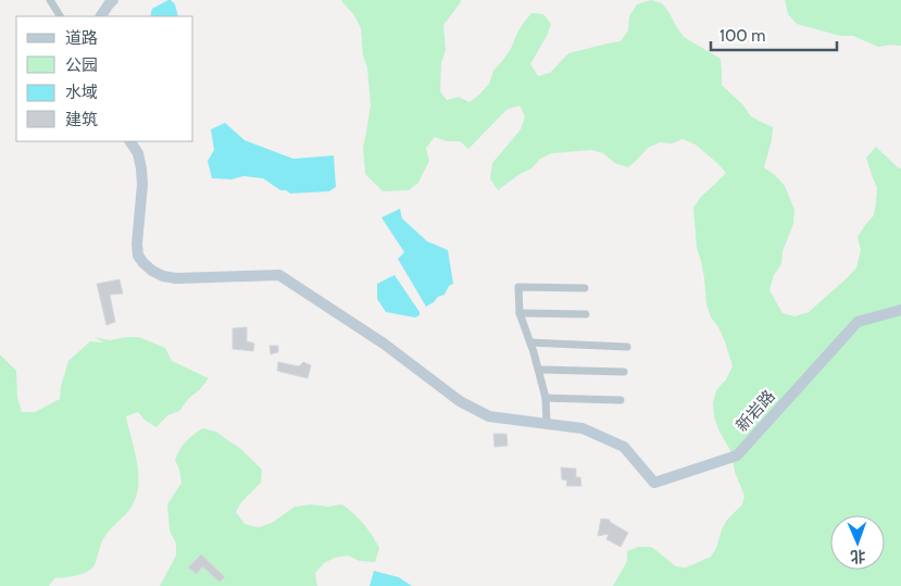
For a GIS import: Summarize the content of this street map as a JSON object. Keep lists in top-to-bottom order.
{
  "streets": {
    "street": ["新岩路"]
  },
  "legend": [
    "道路",
    "公园",
    "水域",
    "建筑"
  ],
  "scale_bar": "100 m",
  "north": "bottom"
}
